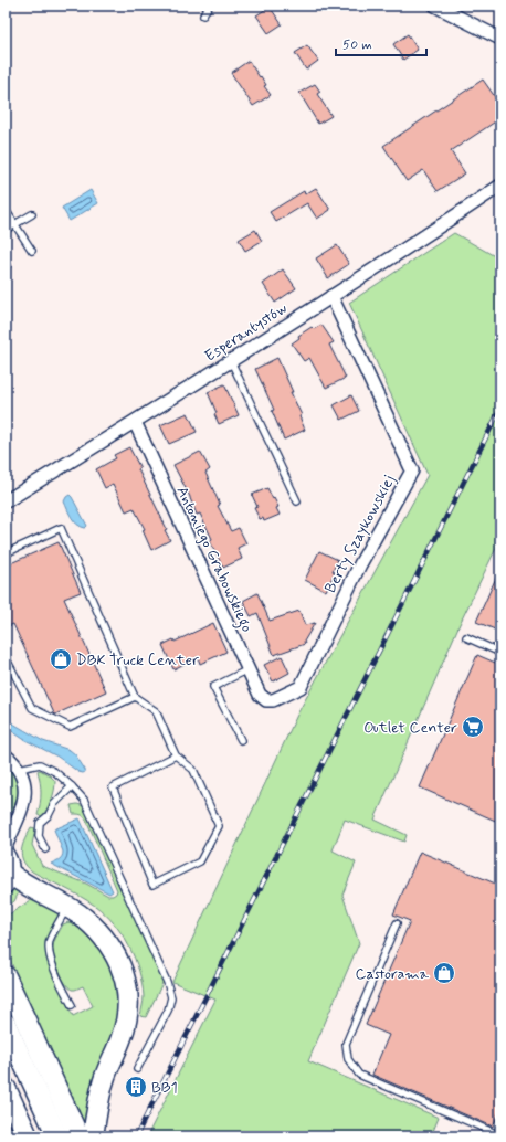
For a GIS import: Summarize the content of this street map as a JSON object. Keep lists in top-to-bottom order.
{
  "streets": {
    "street": ["Esperantystów", "Berty Szaykowskiej", "Antoniego Grabowskiego"]
  },
  "crossings": [
    ["Esperantystów", "Berty Szaykowskiej"],
    ["Esperantystów", "Antoniego Grabowskiego"],
    ["Berty Szaykowskiej", "Antoniego Grabowskiego"]
  ],
  "places": {
    "shop": ["DBK Truck Center", "Castorama"],
    "supermarket": ["Outlet Center"],
    "building": ["BB1"]
  },
  "scale_bar": "50 m"
}
